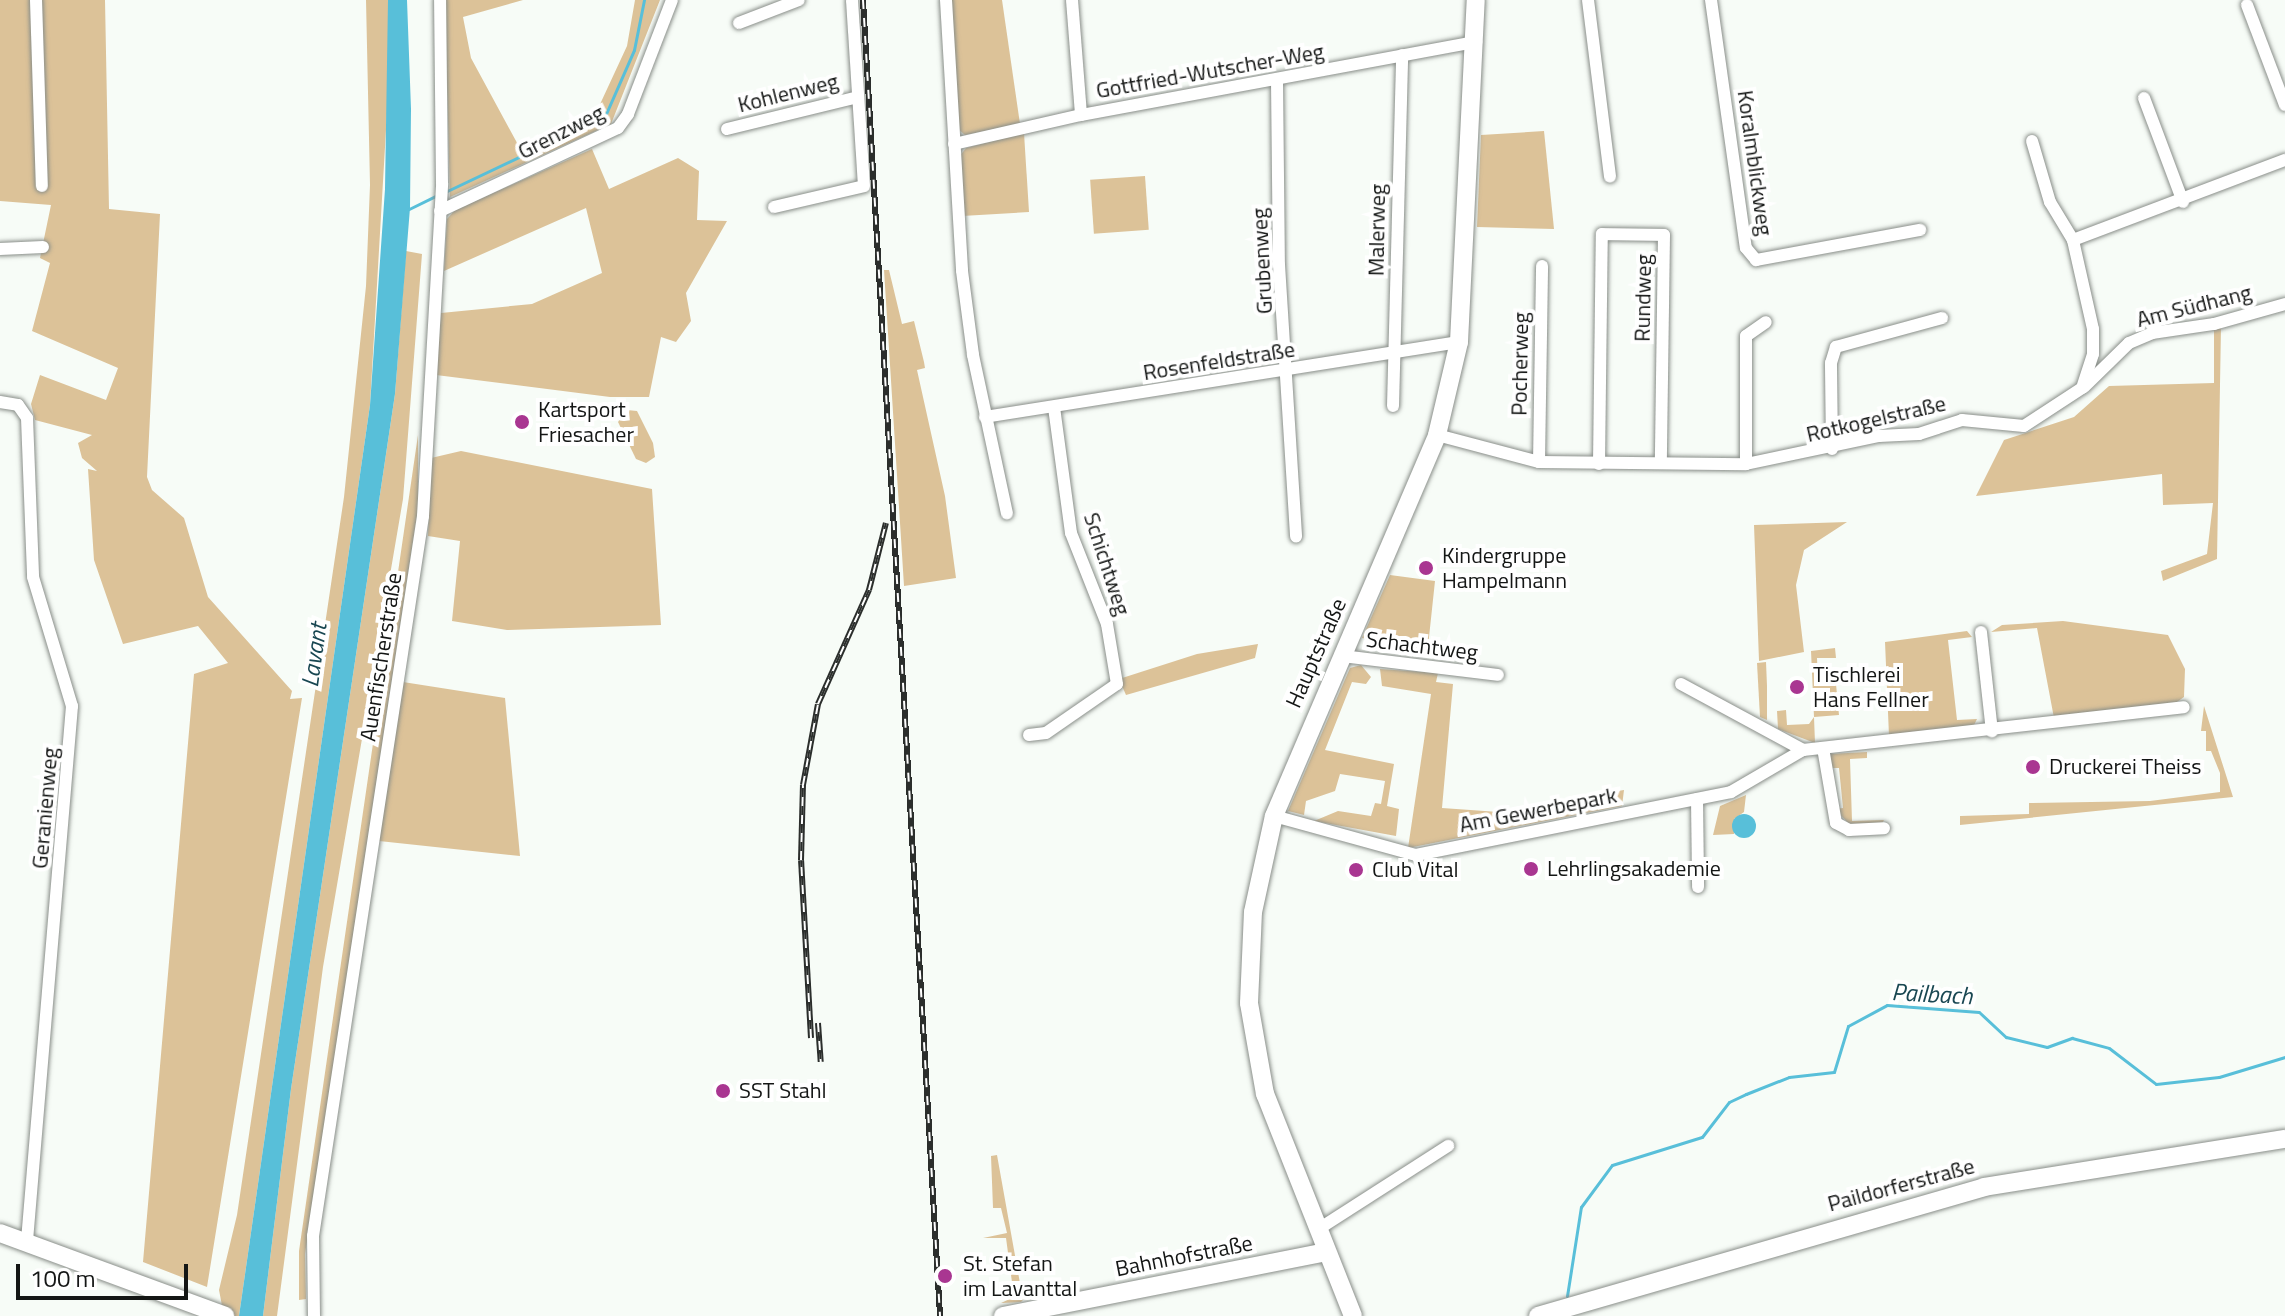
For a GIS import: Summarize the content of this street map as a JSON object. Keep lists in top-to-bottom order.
{
  "streets": {
    "main road": ["Hauptstraße", "Paildorferstraße", "Bahnhofstraße"],
    "street": [
      "Gottfried-Wutscher-Weg",
      "Kohlenweg",
      "Grenzweg",
      "Koralmblickweg",
      "Malerweg",
      "Grubenweg",
      "Rundweg",
      "Am Südhang",
      "Rosenfeldstraße",
      "Pocherweg",
      "Rotkogelstraße",
      "Schichtweg",
      "Schachtweg",
      "Auenfischerstraße",
      "Geranienweg",
      "Am Gewerbepark"
    ]
  },
  "crossings": [
    ["Gottfried-Wutscher-Weg", "Malerweg"],
    ["Gottfried-Wutscher-Weg", "Grubenweg"],
    ["Gottfried-Wutscher-Weg", "Hauptstraße"],
    ["Grenzweg", "Auenfischerstraße"],
    ["Malerweg", "Rosenfeldstraße"],
    ["Grubenweg", "Rosenfeldstraße"],
    ["Rundweg", "Rotkogelstraße"],
    ["Am Südhang", "Rotkogelstraße"],
    ["Rosenfeldstraße", "Schichtweg"],
    ["Rosenfeldstraße", "Hauptstraße"],
    ["Pocherweg", "Rotkogelstraße"],
    ["Rotkogelstraße", "Hauptstraße"],
    ["Schachtweg", "Hauptstraße"],
    ["Hauptstraße", "Am Gewerbepark"],
    ["Hauptstraße", "Bahnhofstraße"]
  ],
  "water": ["Lavant", "Pailbach"],
  "places": [
    "Kartsport Friesacher",
    "Kindergruppe Hampelmann",
    "Tischlerei Hans Fellner",
    "Druckerei Theiss",
    "Lehrlingsakademie",
    "Club Vital",
    "SST Stahl",
    "St. Stefan im Lavanttal"
  ],
  "scale_bar": "100 m"
}
